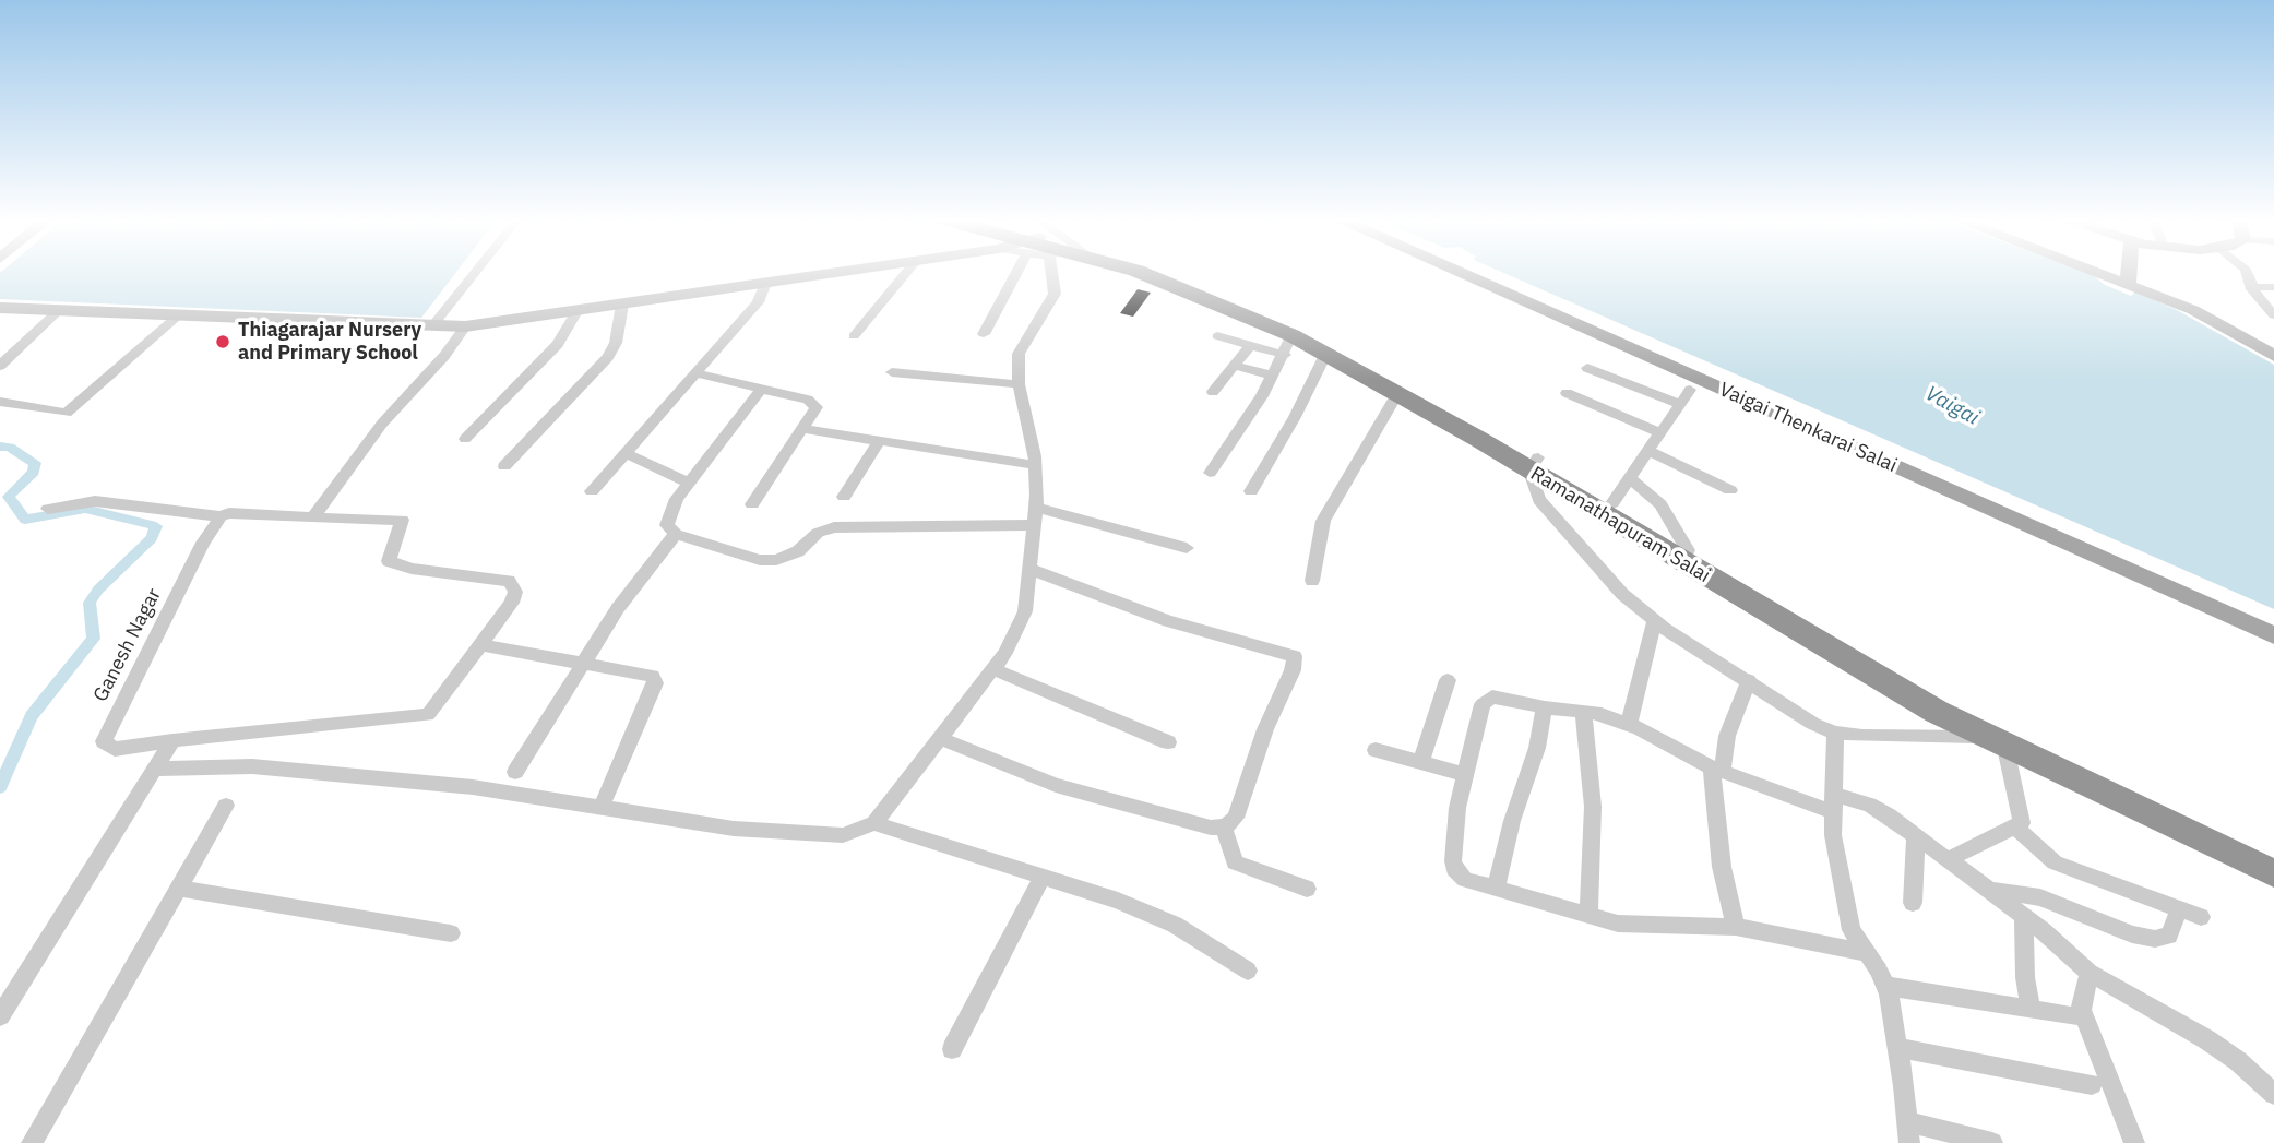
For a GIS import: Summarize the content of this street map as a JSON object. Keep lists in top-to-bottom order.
{
  "streets": {
    "highway": ["Ramanathapuram Salai"],
    "main road": ["Vaigai Thenkarai Salai"],
    "street": ["Ganesh Nagar"]
  },
  "water": ["Vaigai"],
  "places": ["Thiagarajar Nursery and Primary School"]
}
